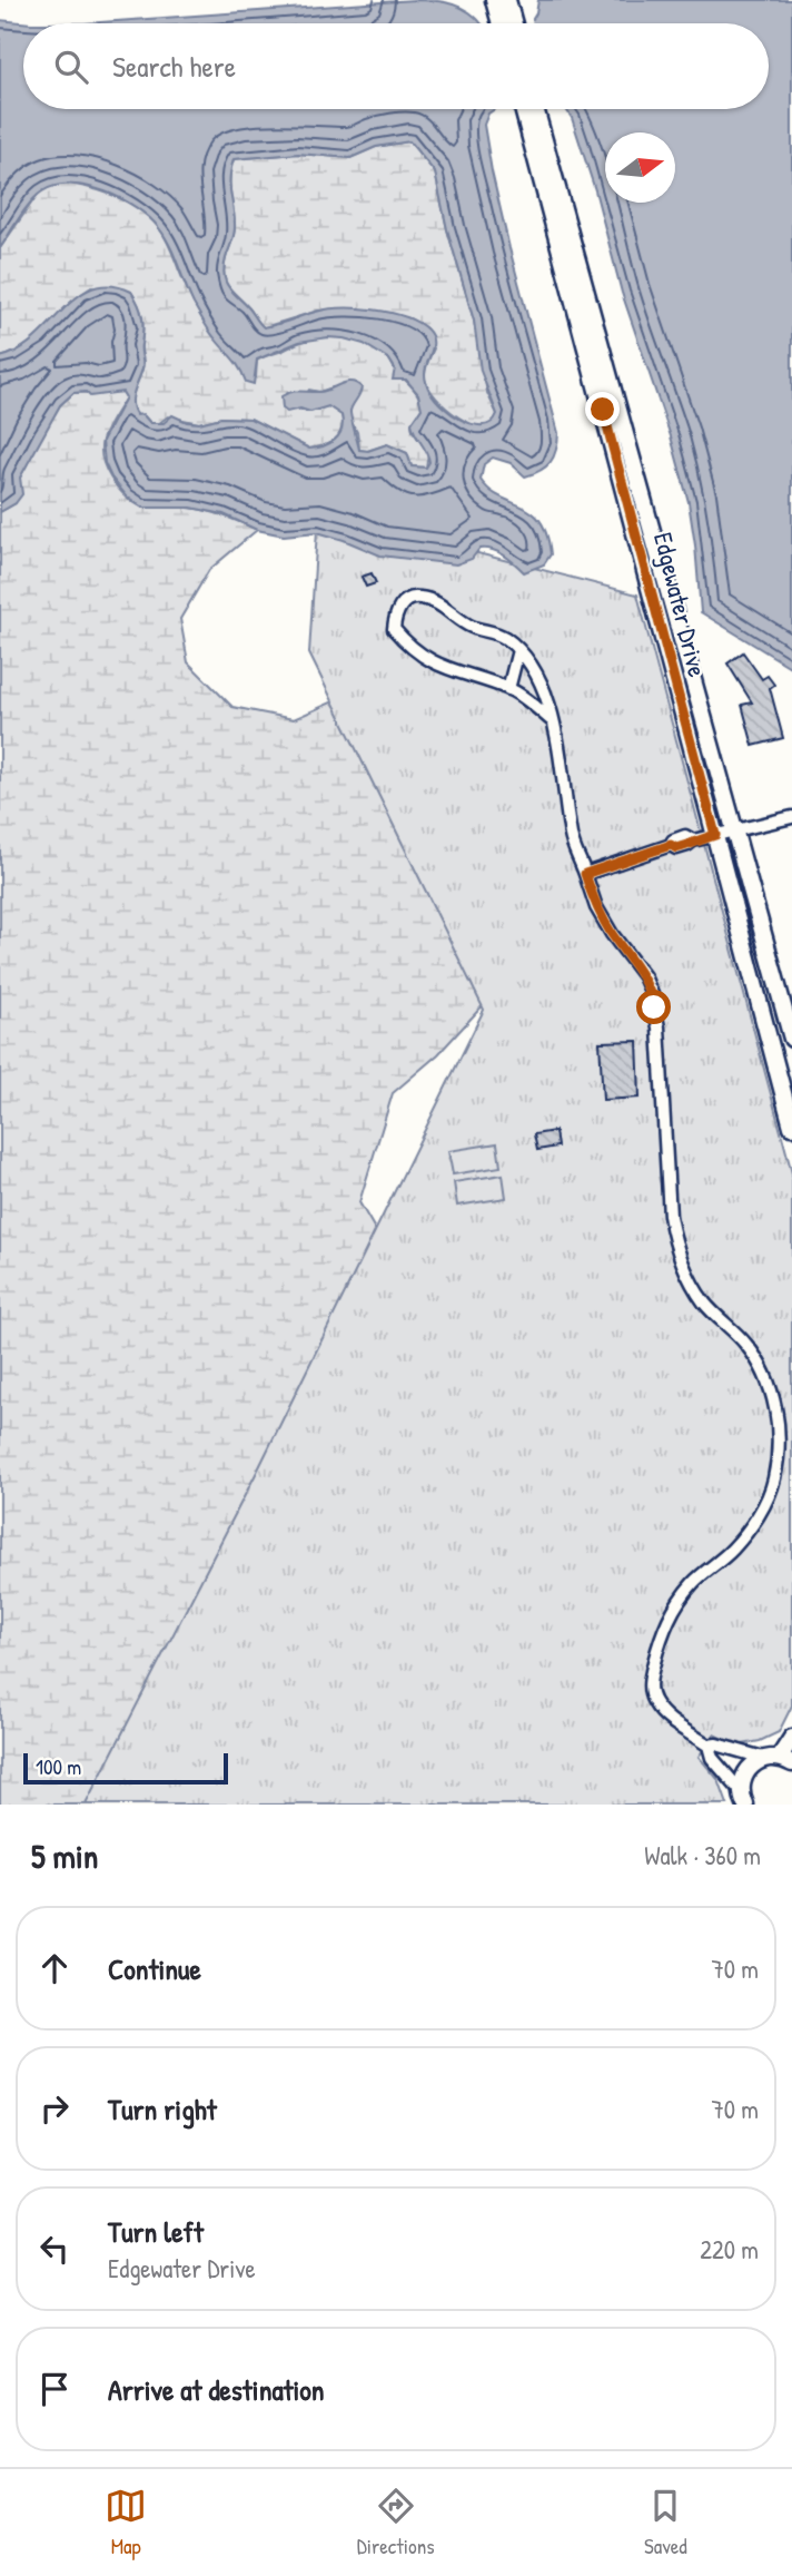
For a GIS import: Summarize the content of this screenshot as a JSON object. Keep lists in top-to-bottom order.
{
  "streets": {
    "street": ["Edgewater Drive"]
  },
  "scale_bar": "100 m",
  "north": "right",
  "page": {
    "search": "Search here",
    "scale": "100 m",
    "heading": ["5 min", "Walk · 360 m"],
    "list": [
      ["Continue", "70 m"],
      ["Turn right", "70 m"],
      ["Turn left", "Edgewater Drive", "220 m"],
      "Arrive at destination"
    ],
    "nav": ["Map", "Directions", "Saved"]
  }
}
